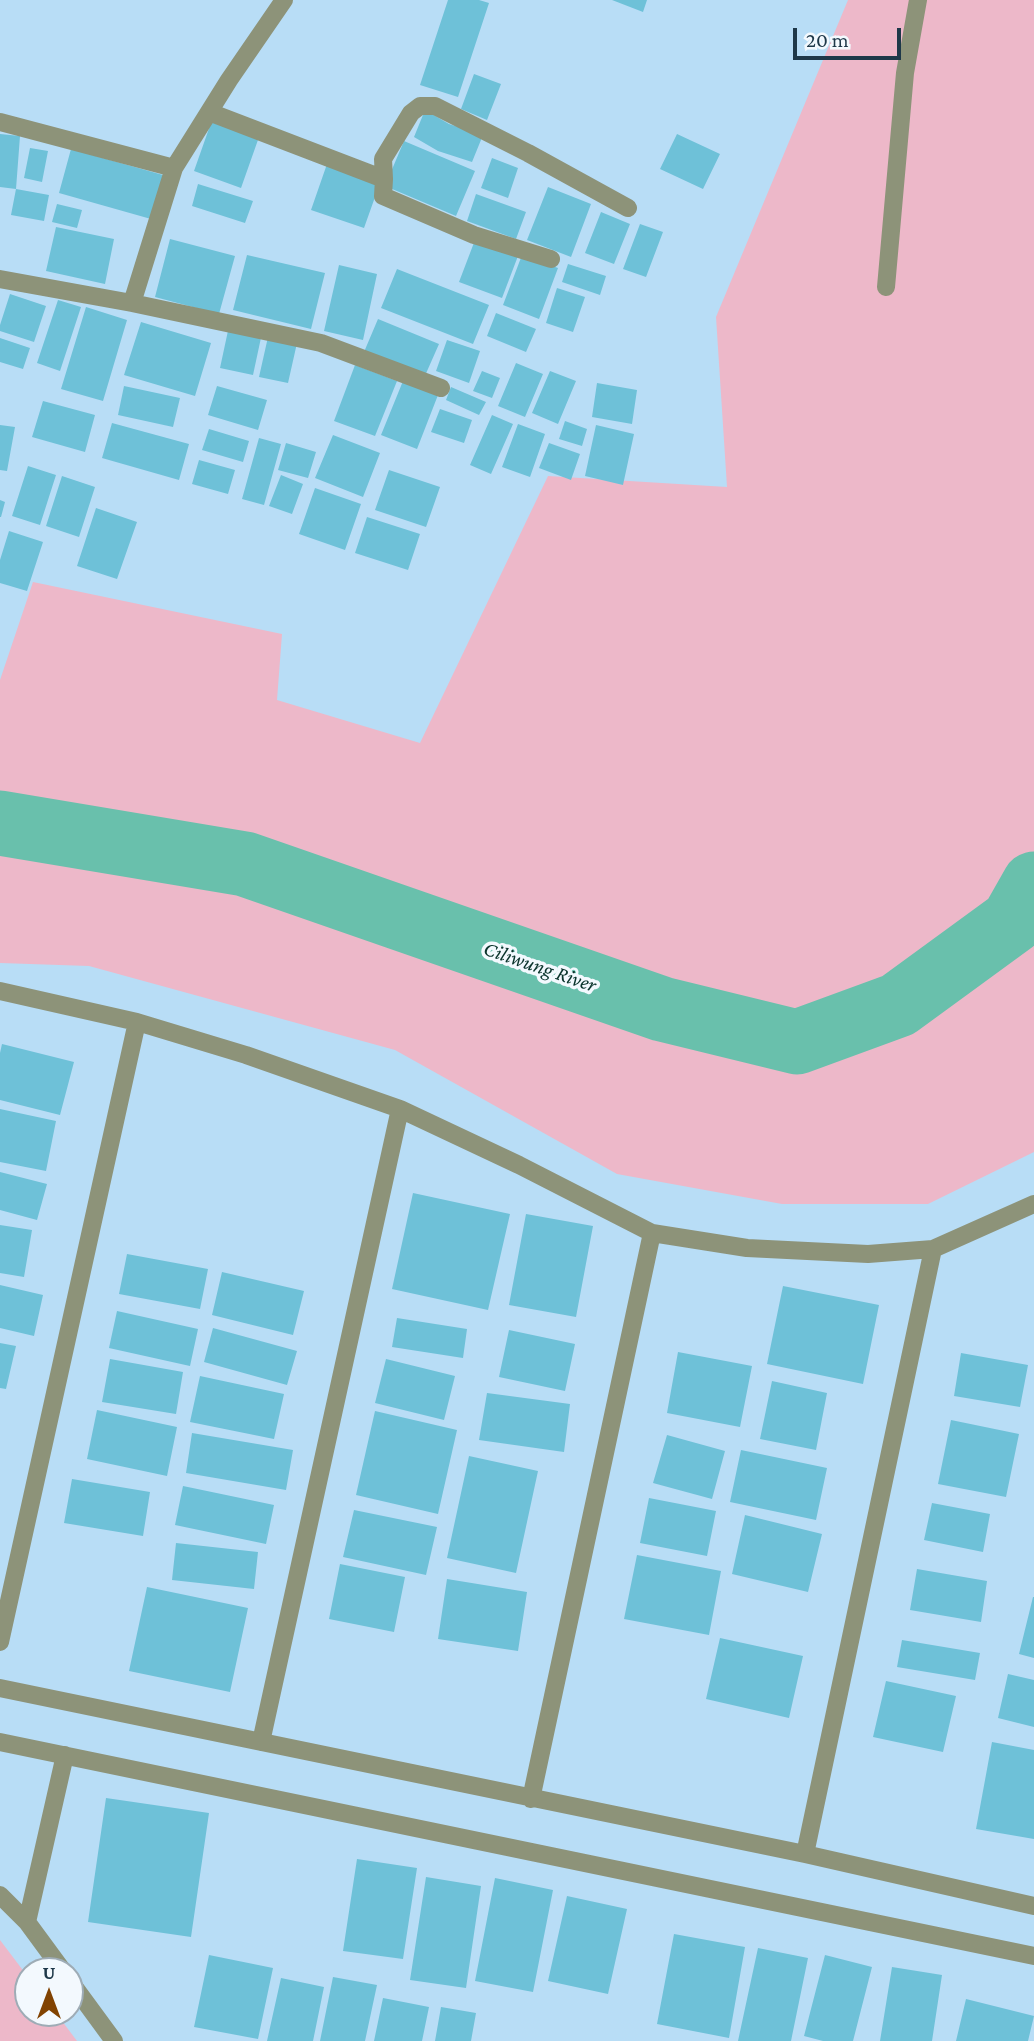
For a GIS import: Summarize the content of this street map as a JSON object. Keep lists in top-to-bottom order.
{
  "water": ["Ciliwung River"],
  "scale_bar": "20 m",
  "north": "top"
}
